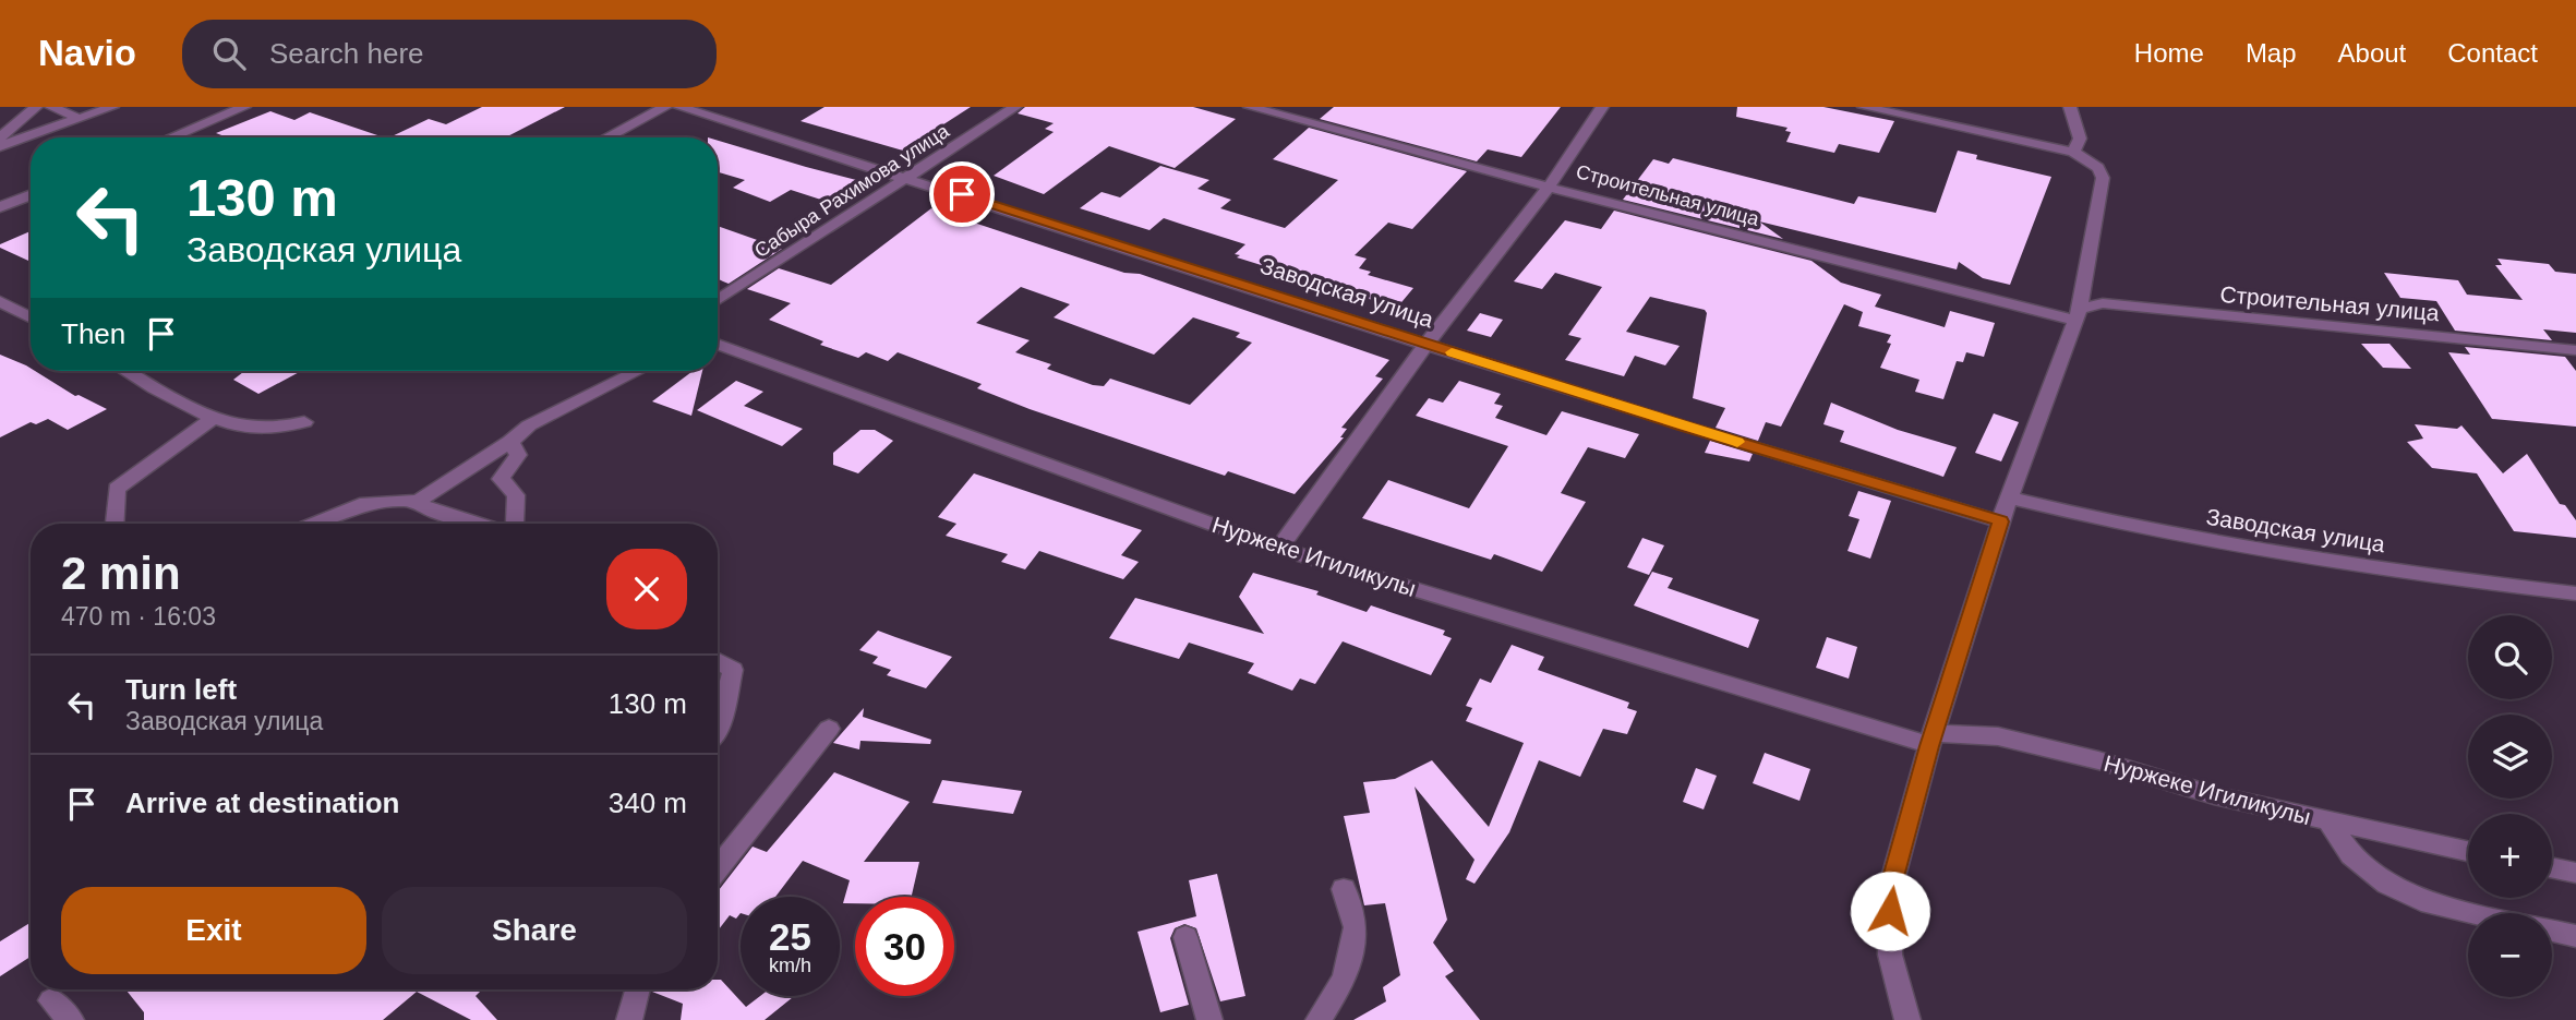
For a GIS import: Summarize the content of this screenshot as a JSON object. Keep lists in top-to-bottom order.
{
  "streets": {
    "street": [
      "Сабыра Рахимова улица",
      "Строительная улица",
      "Заводская улица",
      "Нуржеке Игиликулы"
    ]
  },
  "crossings": [
    ["Сабыра Рахимова улица", "Заводская улица"]
  ],
  "page": {
    "header": "Navio",
    "search": "Search here",
    "nav": [
      "Home",
      "Map",
      "About",
      "Contact"
    ],
    "turn": ["130 m", "Заводская улица"],
    "then": "Then",
    "heading": ["2 min", "470 m · 16:03"],
    "map_buttons": ["+", "−"],
    "list": [
      {
        "name": "Turn left",
        "note": "Заводская улица",
        "value": "130 m"
      },
      {
        "name": "Arrive at destination",
        "value": "340 m"
      }
    ],
    "buttons": ["Exit", "Share"],
    "speed": "25 km/h",
    "limit": "30"
  }
}
